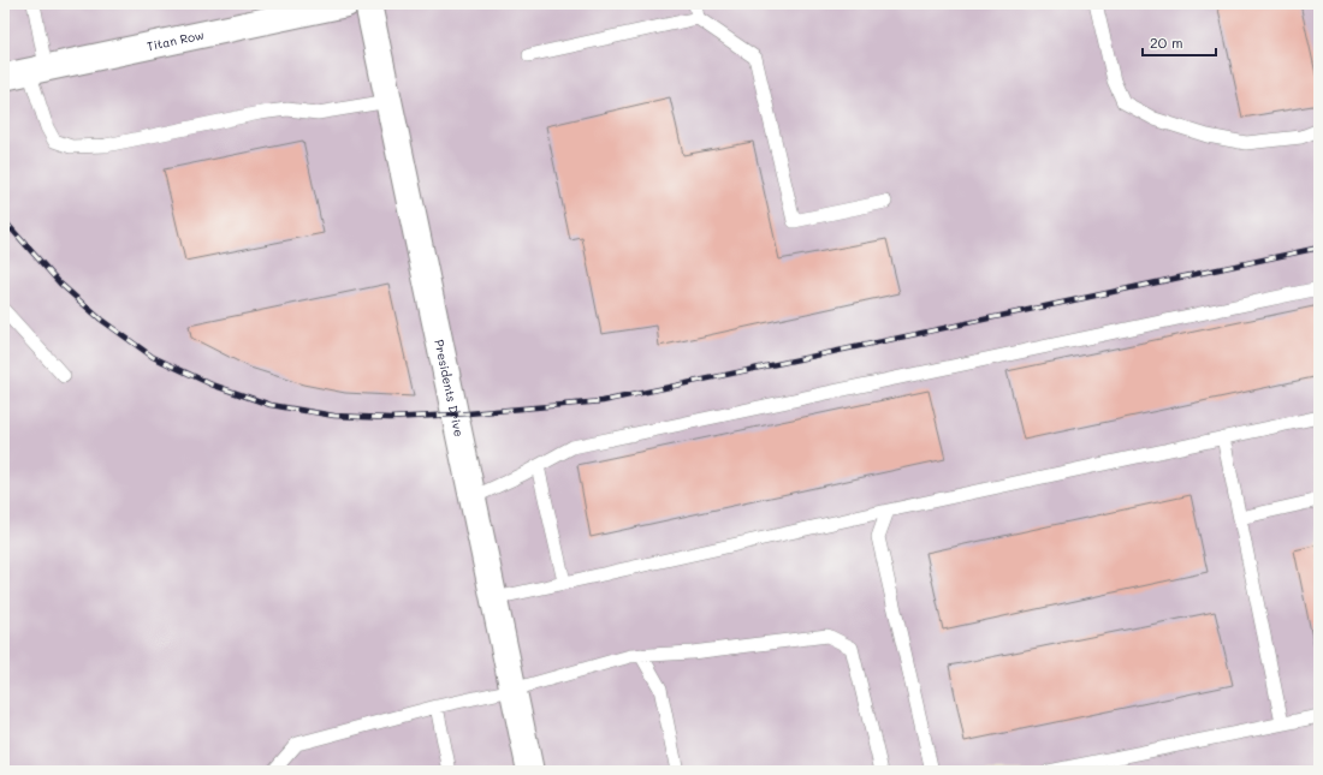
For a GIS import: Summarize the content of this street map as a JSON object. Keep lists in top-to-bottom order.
{
  "streets": {
    "street": ["Titan Row", "Presidents Drive"]
  },
  "scale_bar": "20 m"
}
